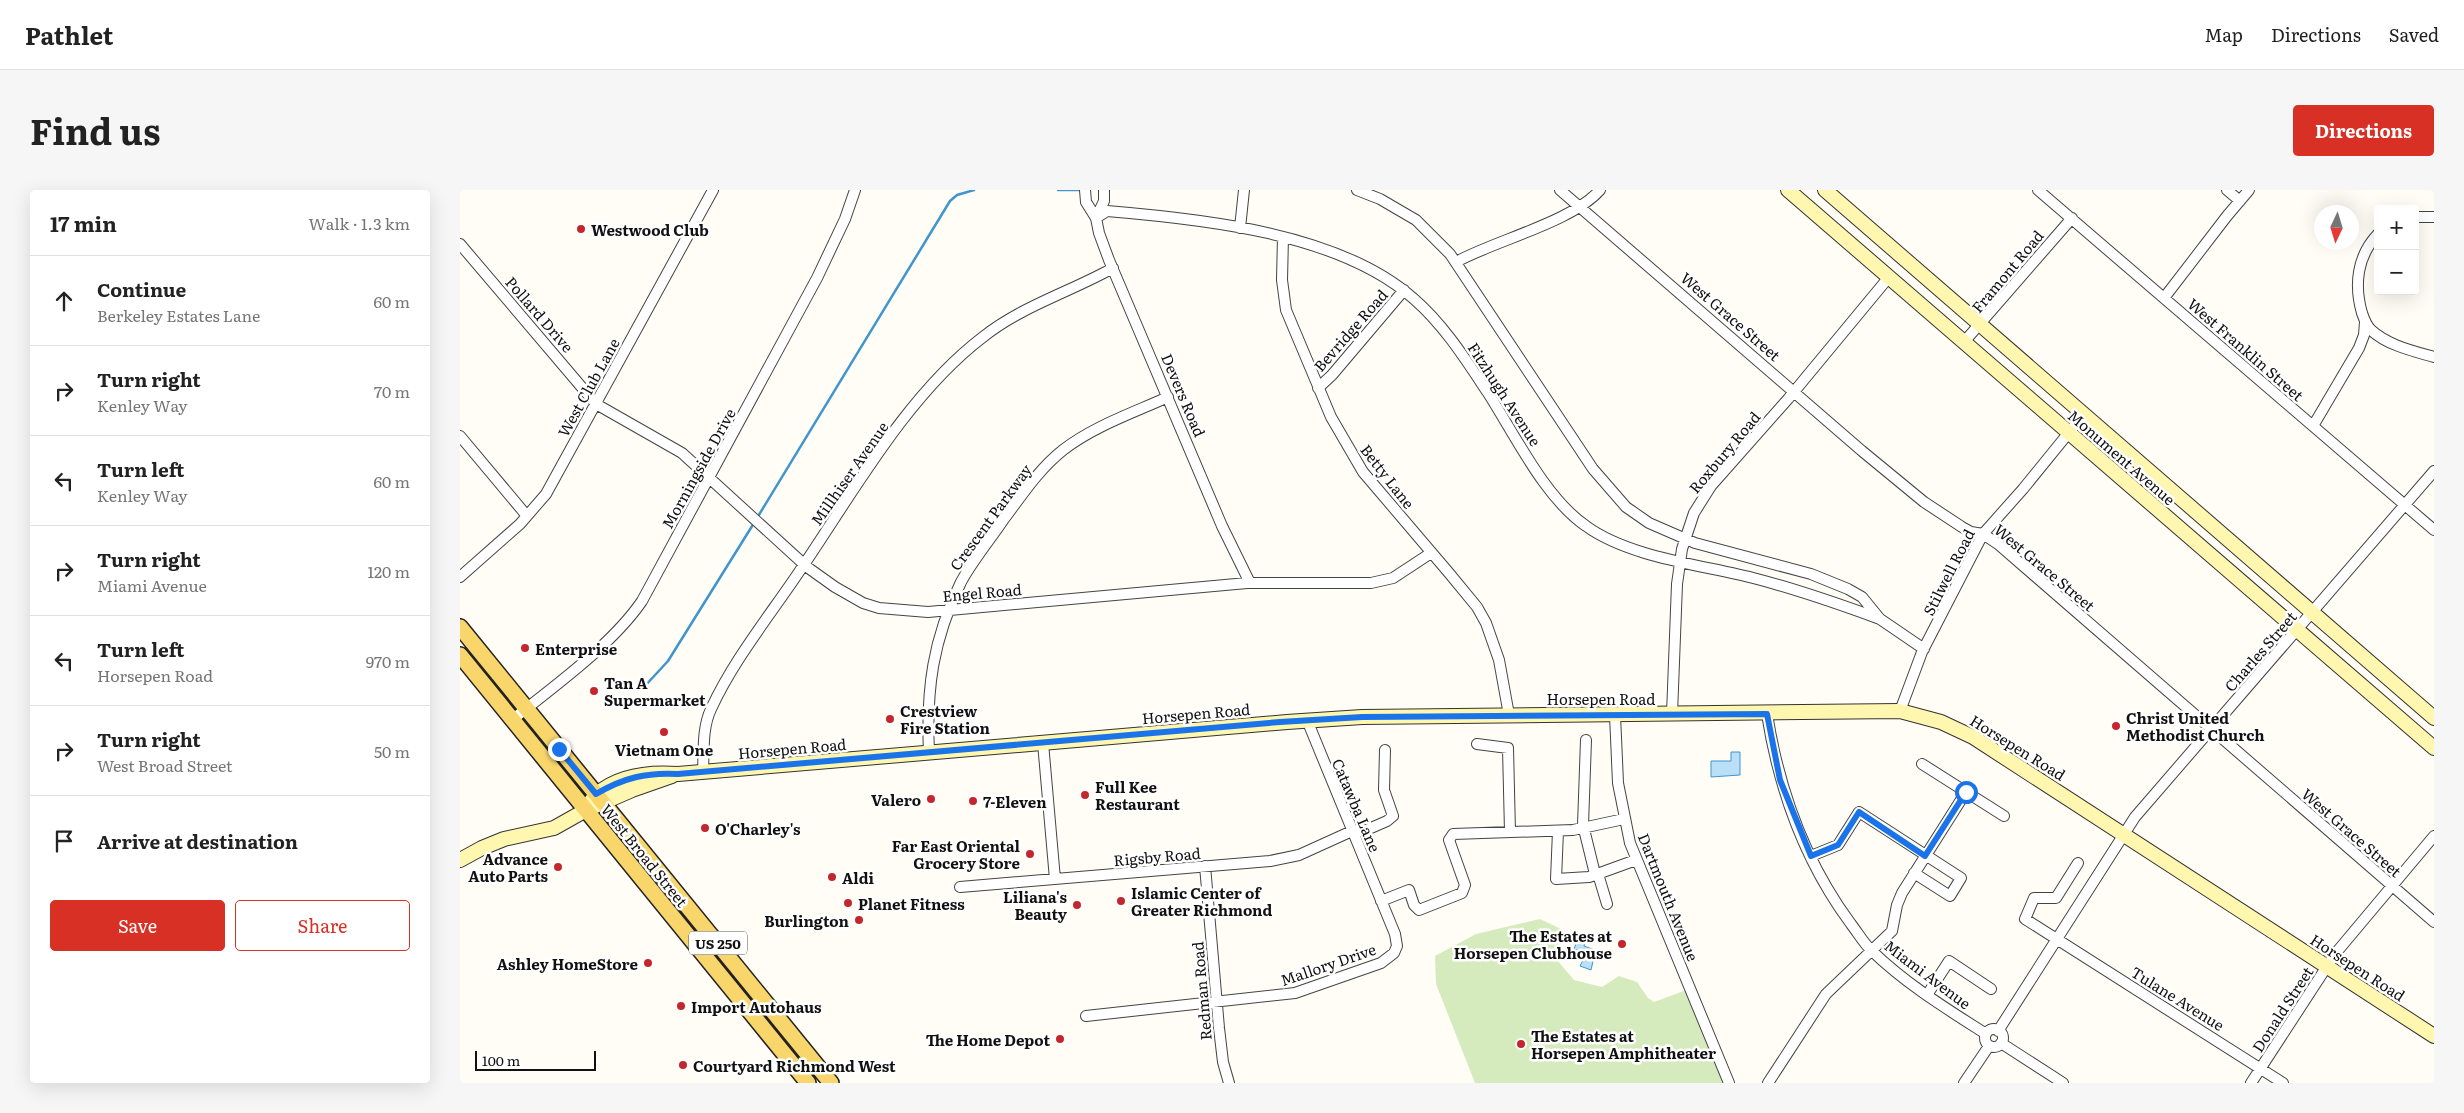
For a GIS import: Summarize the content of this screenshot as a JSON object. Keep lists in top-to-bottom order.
{
  "streets": {
    "main road": ["West Broad Street", "US 250"],
    "street": [
      "Framont Road",
      "Pollard Drive",
      "West Grace Street",
      "Bevridge Road",
      "West Franklin Street",
      "West Club Lane",
      "Fitzhugh Avenue",
      "Devers Road",
      "Roxbury Road",
      "Monument Avenue",
      "Morningside Drive",
      "Millhiser Avenue",
      "Betty Lane",
      "Crescent Parkway",
      "Stilwell Road",
      "Engel Road",
      "Charles Street",
      "Horsepen Road",
      "Catawba Lane",
      "Rigsby Road",
      "Dartmouth Avenue",
      "Mallory Drive",
      "Miami Avenue",
      "Redman Road",
      "Tulane Avenue",
      "Donald Street"
    ]
  },
  "crossings": [
    ["Framont Road", "West Franklin Street"],
    ["Framont Road", "Monument Avenue"],
    ["Pollard Drive", "West Club Lane"],
    ["Pollard Drive", "Engel Road"],
    ["West Grace Street", "Roxbury Road"],
    ["West Grace Street", "Stilwell Road"],
    ["West Grace Street", "Charles Street"],
    ["West Grace Street", "Donald Street"],
    ["Bevridge Road", "Fitzhugh Avenue"],
    ["Bevridge Road", "Betty Lane"],
    ["West Franklin Street", "Charles Street"],
    ["West Club Lane", "Engel Road"],
    ["Fitzhugh Avenue", "Devers Road"],
    ["Fitzhugh Avenue", "Roxbury Road"],
    ["Fitzhugh Avenue", "Betty Lane"],
    ["Fitzhugh Avenue", "Stilwell Road"],
    ["Devers Road", "Millhiser Avenue"],
    ["Devers Road", "Crescent Parkway"],
    ["Devers Road", "Engel Road"],
    ["Roxbury Road", "Monument Avenue"],
    ["Roxbury Road", "Horsepen Road"],
    ["Monument Avenue", "Stilwell Road"],
    ["Monument Avenue", "Charles Street"],
    ["Morningside Drive", "Engel Road"],
    ["Morningside Drive", "West Broad Street"],
    ["Millhiser Avenue", "Engel Road"],
    ["Millhiser Avenue", "Horsepen Road"],
    ["Betty Lane", "Engel Road"],
    ["Betty Lane", "Horsepen Road"],
    ["Crescent Parkway", "Engel Road"],
    ["Crescent Parkway", "Horsepen Road"],
    ["Stilwell Road", "Horsepen Road"],
    ["Charles Street", "Horsepen Road"],
    ["Charles Street", "Miami Avenue"],
    ["Charles Street", "Tulane Avenue"],
    ["Horsepen Road", "Catawba Lane"],
    ["Horsepen Road", "West Broad Street"],
    ["Horsepen Road", "Dartmouth Avenue"],
    ["Horsepen Road", "Miami Avenue"],
    ["Horsepen Road", "Donald Street"],
    ["Catawba Lane", "Rigsby Road"],
    ["Catawba Lane", "Mallory Drive"],
    ["Rigsby Road", "Redman Road"],
    ["Mallory Drive", "Redman Road"],
    ["Tulane Avenue", "Donald Street"]
  ],
  "places": [
    "Westwood Club",
    "Enterprise",
    "Tan A Supermarket",
    "Crestview Fire Station",
    "Christ United Methodist Church",
    "Vietnam One",
    "Full Kee Restaurant",
    "Valero",
    "7-Eleven",
    "O'Charley's",
    "Far East Oriental Grocery Store",
    "Advance Auto Parts",
    "Aldi",
    "Islamic Center of Greater Richmond",
    "Planet Fitness",
    "Liliana's Beauty",
    "Burlington",
    "The Estates at Horsepen Clubhouse",
    "Ashley HomeStore",
    "Import Autohaus",
    "The Home Depot",
    "The Estates at Horsepen Amphitheater",
    "Courtyard Richmond West"
  ],
  "scale_bar": "100 m",
  "north": "bottom",
  "page": {
    "header": "Pathlet",
    "nav": ["Map", "Directions", "Saved"],
    "title": "Find us",
    "buttons": [
      "Directions",
      ["Save", "Share"]
    ],
    "heading": ["17 min", "Walk · 1.3 km"],
    "map_buttons": ["+", "−"],
    "list": [
      ["Continue", "Berkeley Estates Lane", "60 m"],
      ["Turn right", "Kenley Way", "70 m"],
      ["Turn left", "Kenley Way", "60 m"],
      ["Turn right", "Miami Avenue", "120 m"],
      ["Turn left", "Horsepen Road", "970 m"],
      ["Turn right", "West Broad Street", "50 m"],
      "Arrive at destination"
    ],
    "scale": "100 m"
  }
}
